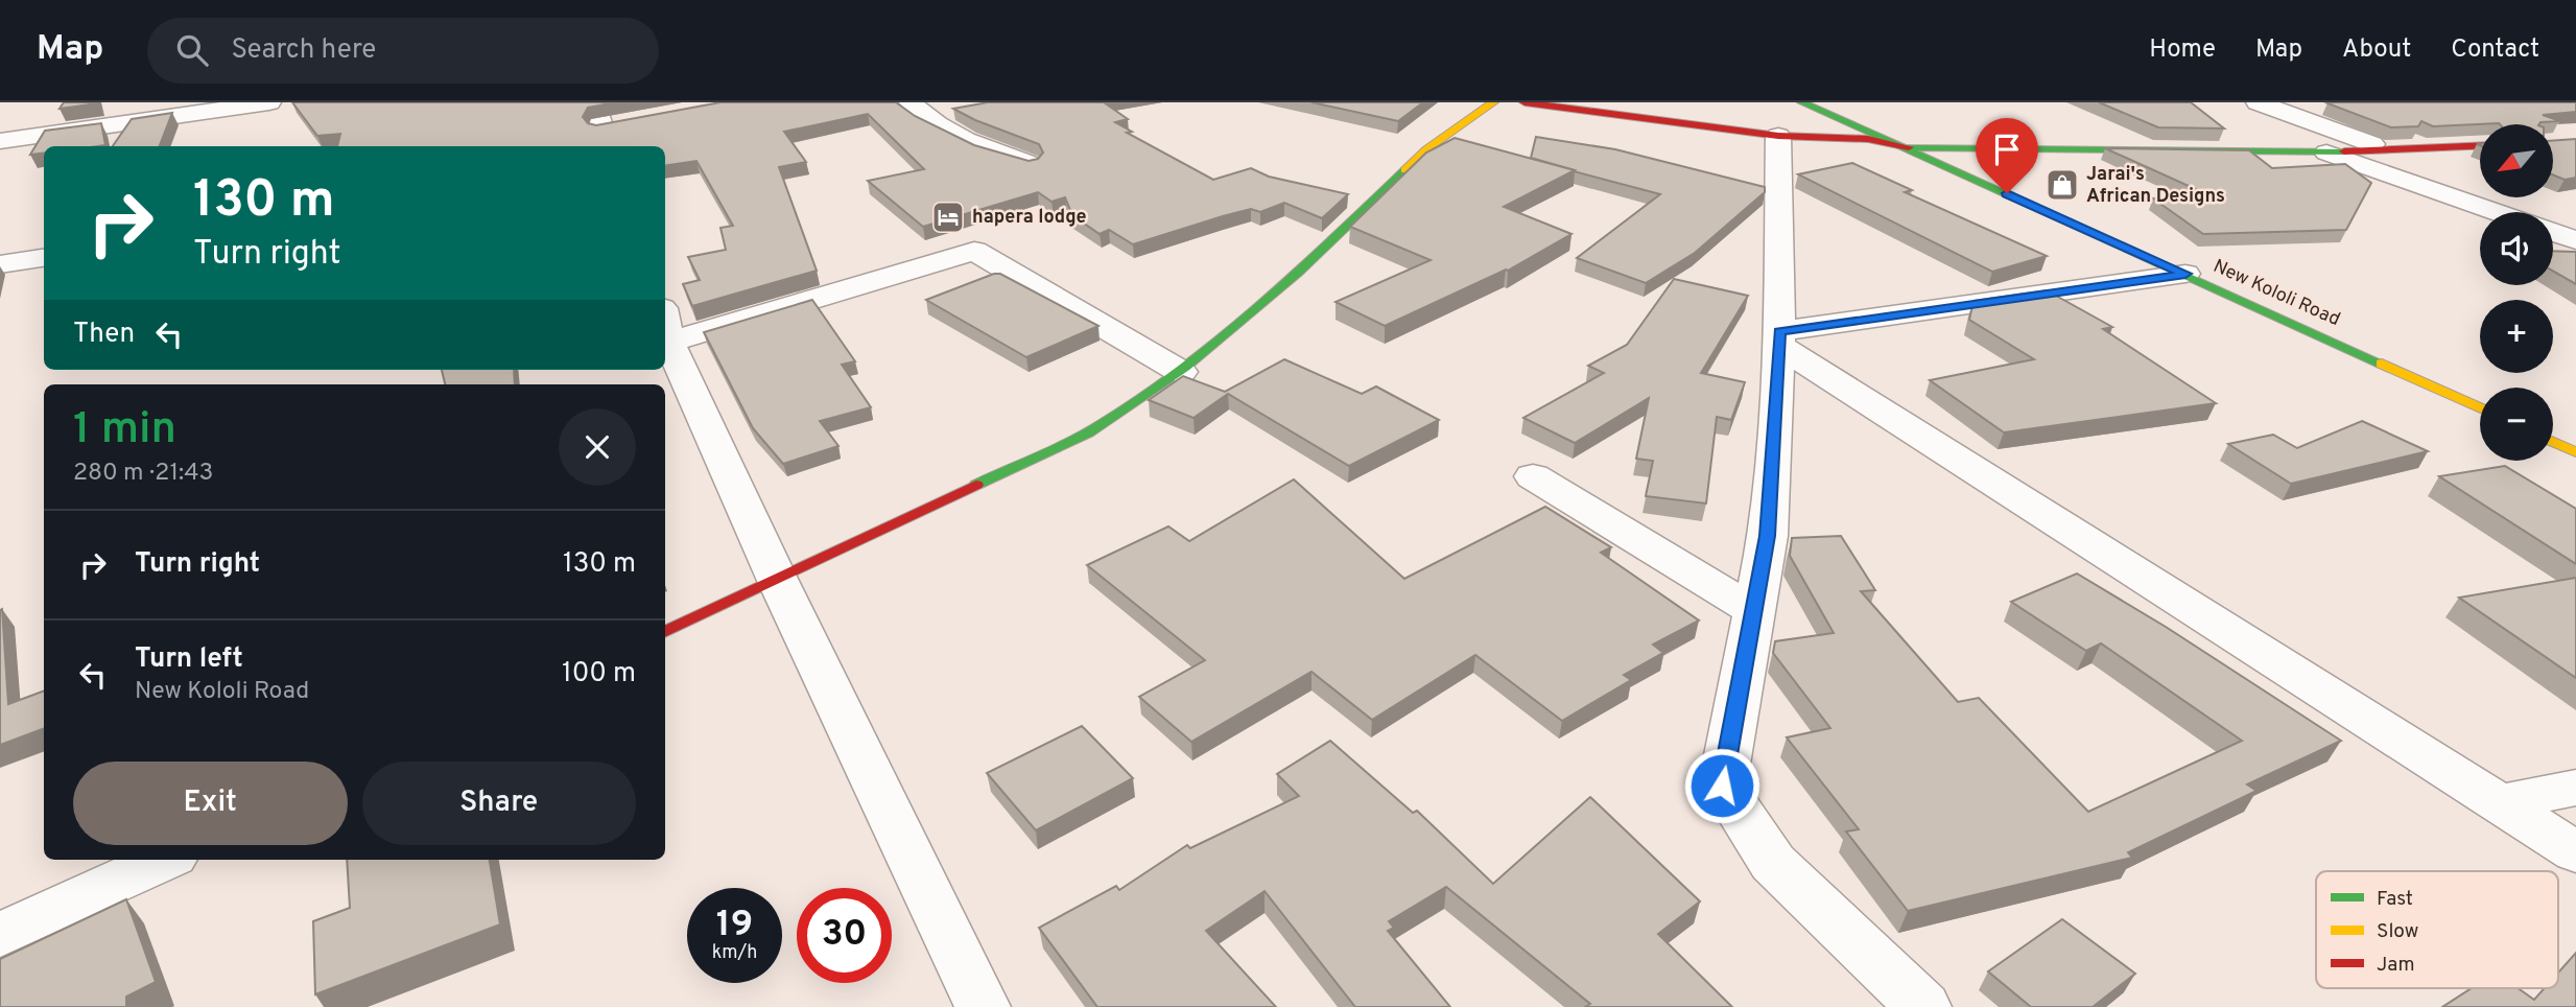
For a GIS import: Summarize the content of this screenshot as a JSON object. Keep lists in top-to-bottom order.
{
  "streets": {
    "street": ["New Kololi Road"]
  },
  "places": {
    "shop": ["Jarai's African Designs"],
    "hotel": ["hapera lodge"]
  },
  "legend": ["Fast", "Slow", "Jam"],
  "north": "bottom left",
  "page": {
    "header": "Map",
    "search": "Search here",
    "nav": [
      "Home",
      "Map",
      "About",
      "Contact"
    ],
    "map_buttons": ["+", "−"],
    "turn": ["130 m", "Turn right"],
    "then": "Then",
    "heading": ["1 min", "280 m · 21:43"],
    "list": [
      {
        "name": "Turn right",
        "value": "130 m"
      },
      {
        "name": "Turn left",
        "note": "New Kololi Road",
        "value": "100 m"
      }
    ],
    "buttons": ["Exit", "Share"],
    "speed": "19 km/h",
    "limit": "30"
  }
}
